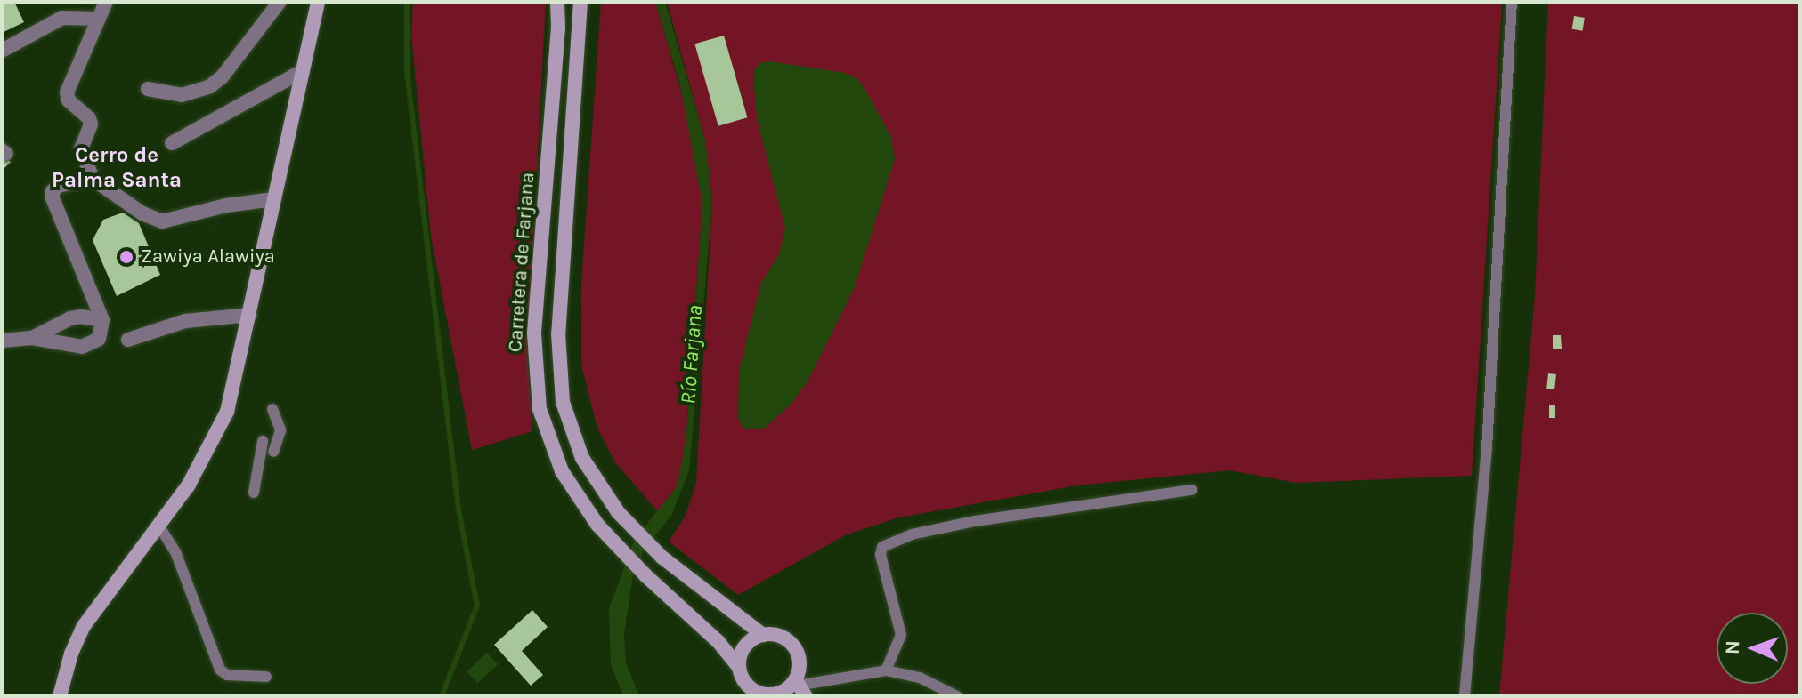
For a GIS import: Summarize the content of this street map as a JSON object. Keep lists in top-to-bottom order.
{
  "streets": {
    "main road": ["Carretera de Farjana"]
  },
  "districts": ["Cerro de Palma Santa"],
  "water": ["Río Farjana"],
  "places": ["Zawiya Alawiya"],
  "north": "left"
}
